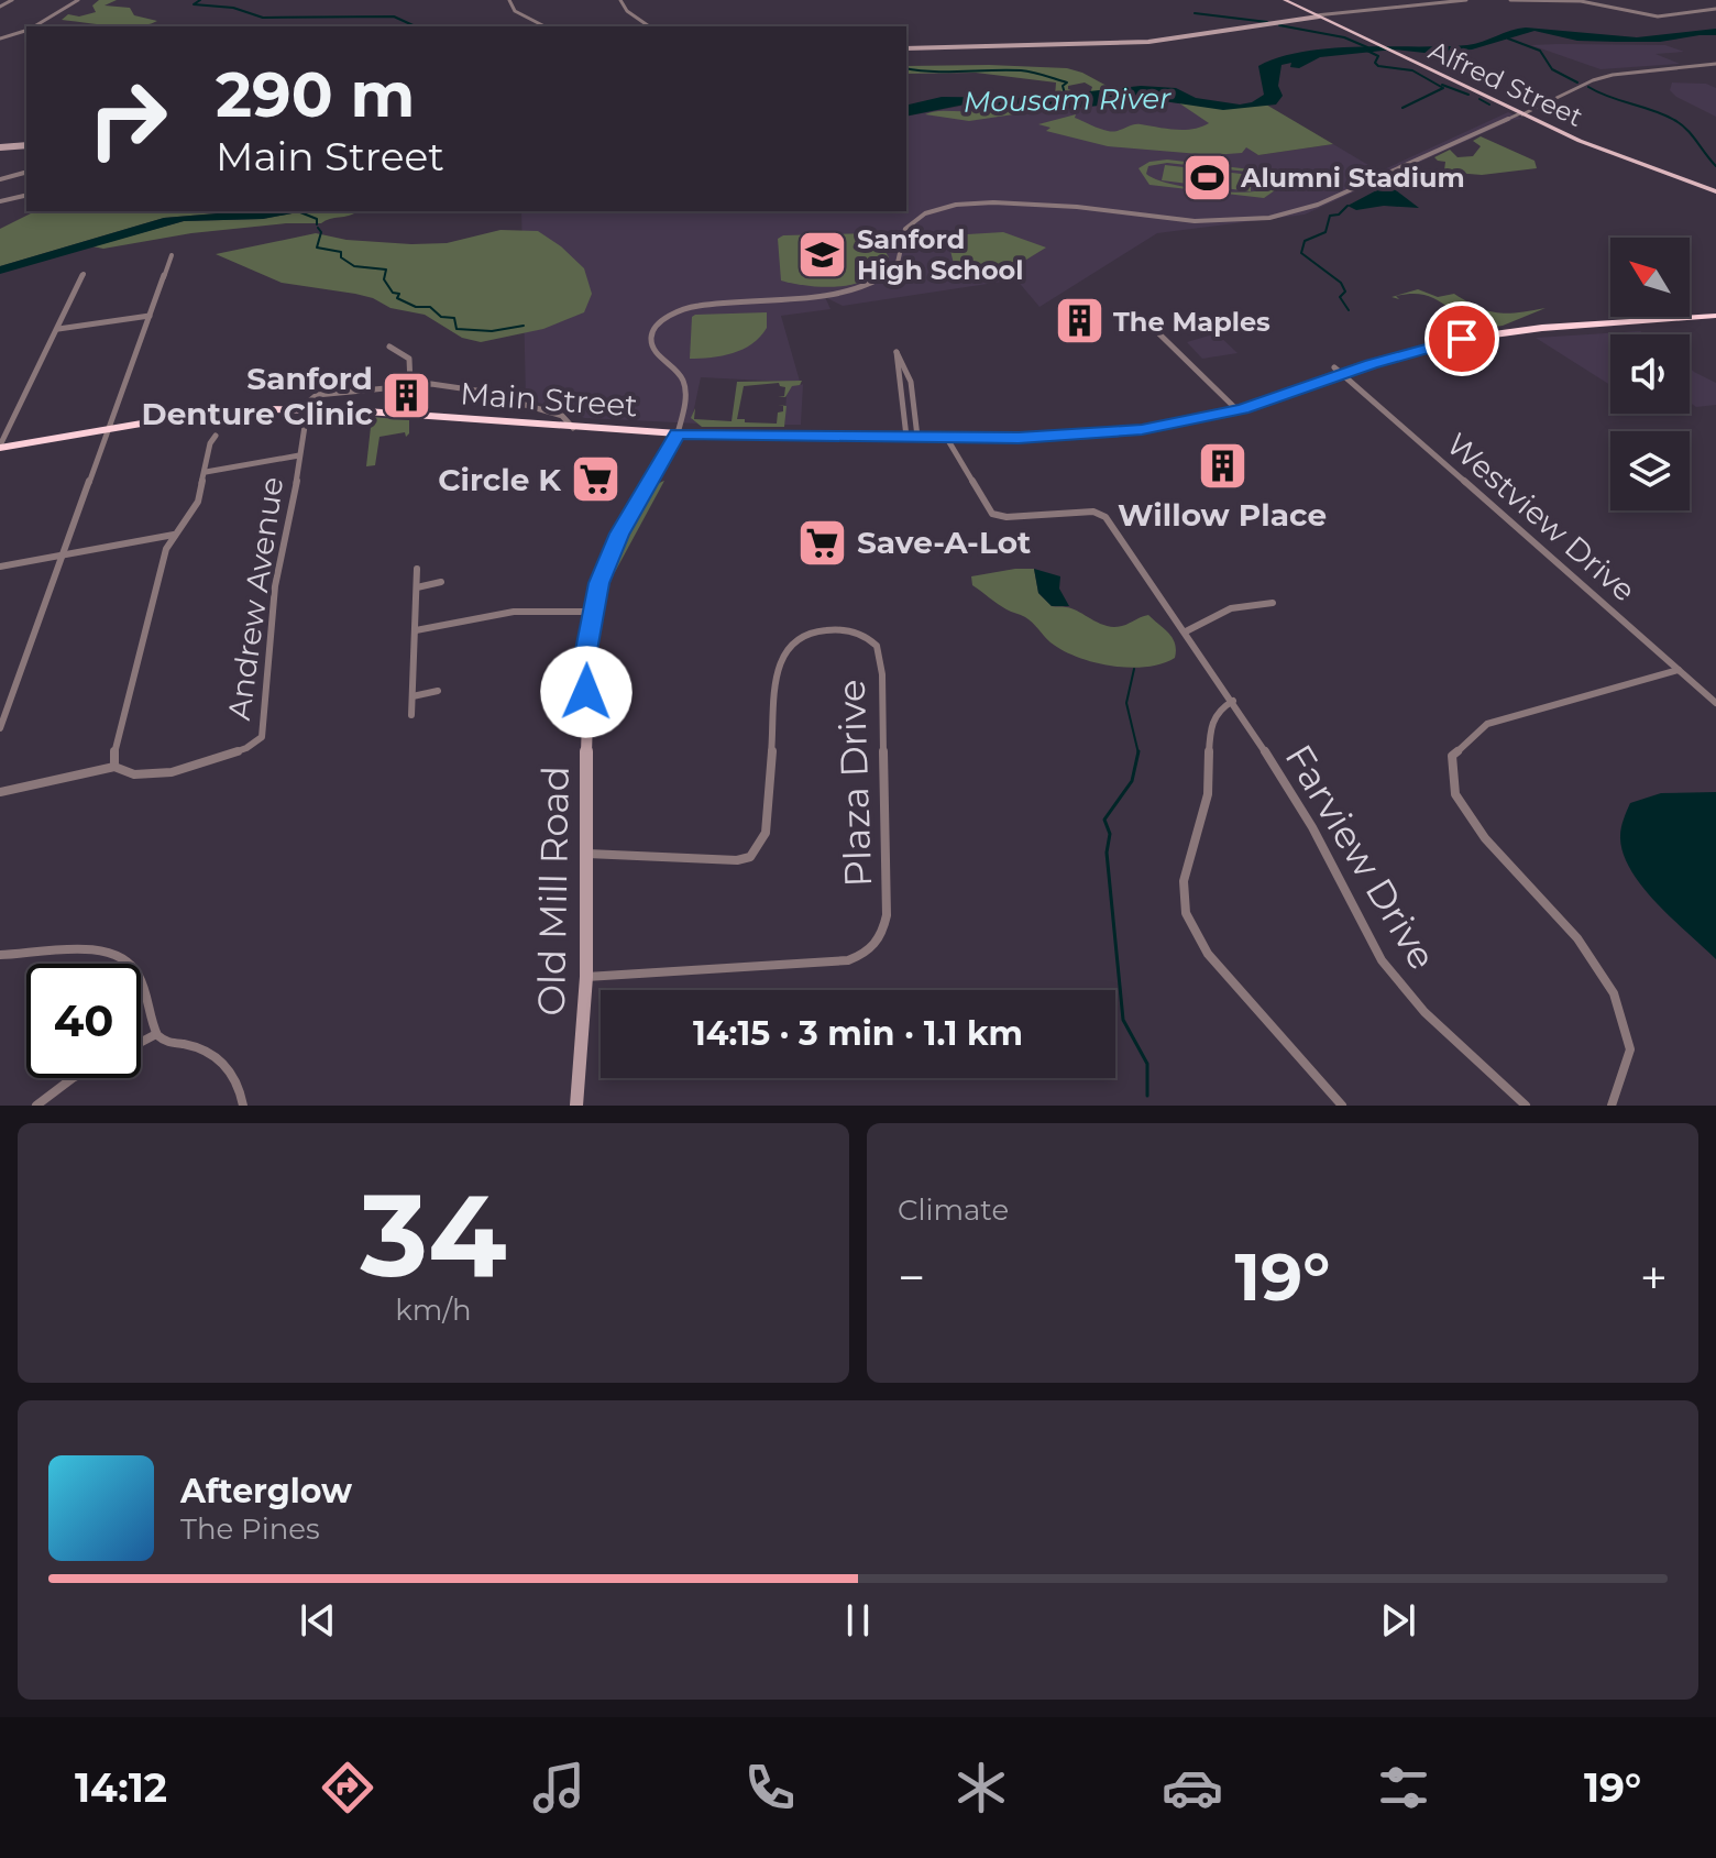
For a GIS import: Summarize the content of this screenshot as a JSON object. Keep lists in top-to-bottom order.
{
  "streets": {
    "highway": ["Main Street"],
    "main road": ["Alfred Street"],
    "street": [
      "Westview Drive",
      "Andrew Avenue",
      "Plaza Drive",
      "Farview Drive",
      "Old Mill Road"
    ]
  },
  "crossings": [
    ["Main Street", "Westview Drive"],
    ["Main Street", "Andrew Avenue"],
    ["Main Street", "Farview Drive"],
    ["Main Street", "Old Mill Road"],
    ["Plaza Drive", "Old Mill Road"]
  ],
  "water": ["Mousam River"],
  "places": {
    "sports": ["Alumni Stadium"],
    "school or university": ["Sanford High School"],
    "building": ["The Maples", "Sanford Denture Clinic", "Willow Place"],
    "supermarket": ["Circle K", "Save-A-Lot"]
  },
  "north": "top left",
  "page": {
    "turn": ["290 m", "Main Street"],
    "limit": "40",
    "trip": "14:15 · 3 min · 1.1 km",
    "tile": [
      ["34", "km/h"],
      "Climate"
    ],
    "heat": ["−", "19°", "+"],
    "song": ["Afterglow", "The Pines"],
    "tabs": ["14:12", "19°"]
  }
}
